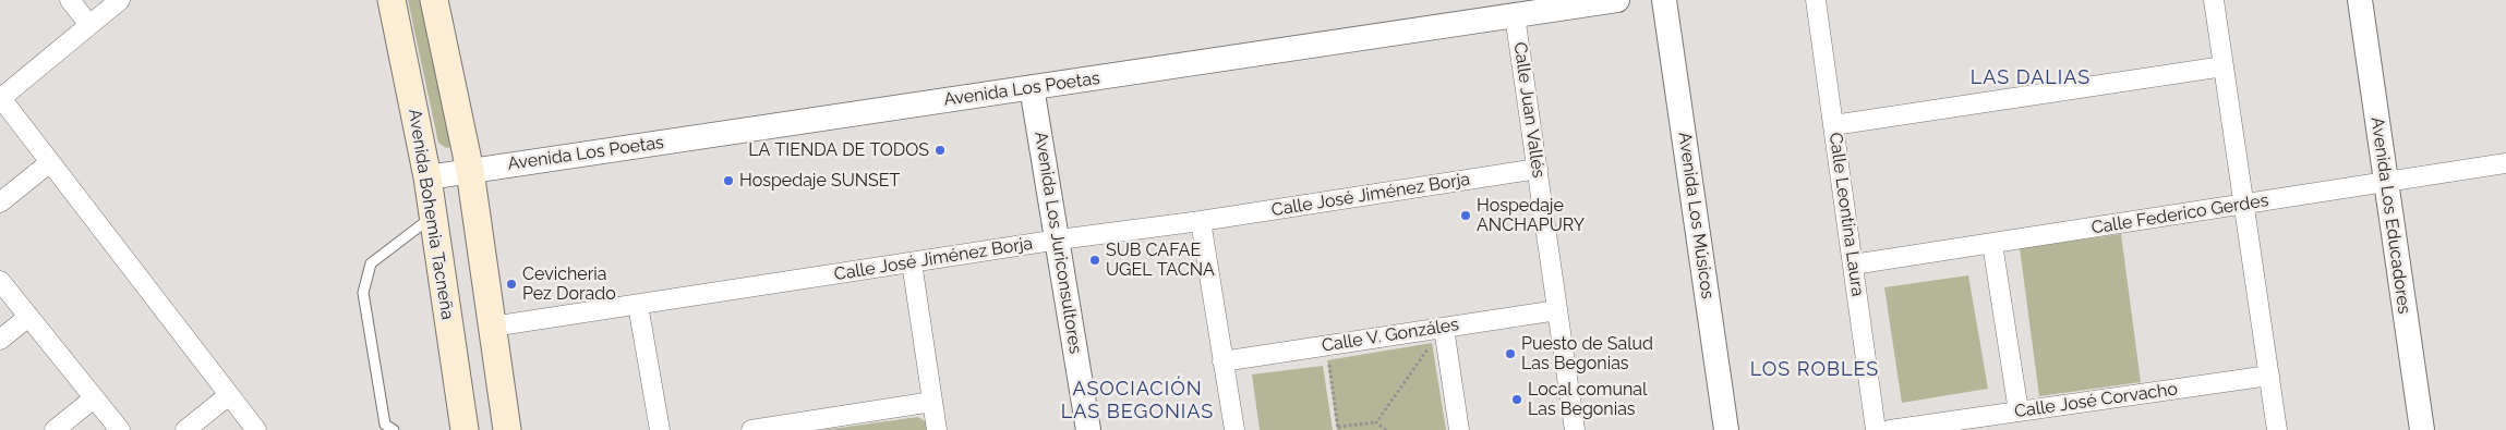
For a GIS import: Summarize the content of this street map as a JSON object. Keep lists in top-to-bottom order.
{
  "streets": {
    "main road": ["Avenida Bohemia Tacneña"],
    "street": [
      "Avenida Los Poetas",
      "Calle Juan Vallés",
      "Calle José Jiménez Borja",
      "Calle Leontina Laura",
      "Calle Federico Gerdes",
      "Avenida Los Músicos",
      "Avenida Los Educadores",
      "Avenida Los Juriconsultores",
      "Calle V. Gonzáles",
      "Calle José Corvacho"
    ]
  },
  "crossings": [
    ["Avenida Los Poetas", "Calle Juan Vallés"],
    ["Avenida Los Poetas", "Avenida Bohemia Tacneña"],
    ["Avenida Los Poetas", "Avenida Los Juriconsultores"],
    ["Calle Juan Vallés", "Calle José Jiménez Borja"],
    ["Calle Juan Vallés", "Calle V. Gonzáles"],
    ["Calle José Jiménez Borja", "Avenida Los Juriconsultores"],
    ["Calle Leontina Laura", "Calle Federico Gerdes"],
    ["Calle Federico Gerdes", "Avenida Los Educadores"]
  ],
  "districts": ["LAS DALIAS", "LOS ROBLES", "ASOCIACIÓN LAS BEGONIAS"],
  "places": [
    "LA TIENDA DE TODOS",
    "Hospedaje SUNSET",
    "Hospedaje ANCHAPURY",
    "SUB CAFAE UGEL TACNA",
    "Cevicheria Pez Dorado",
    "Puesto de Salud Las Begonias",
    "Local comunal Las Begonias"
  ]
}
